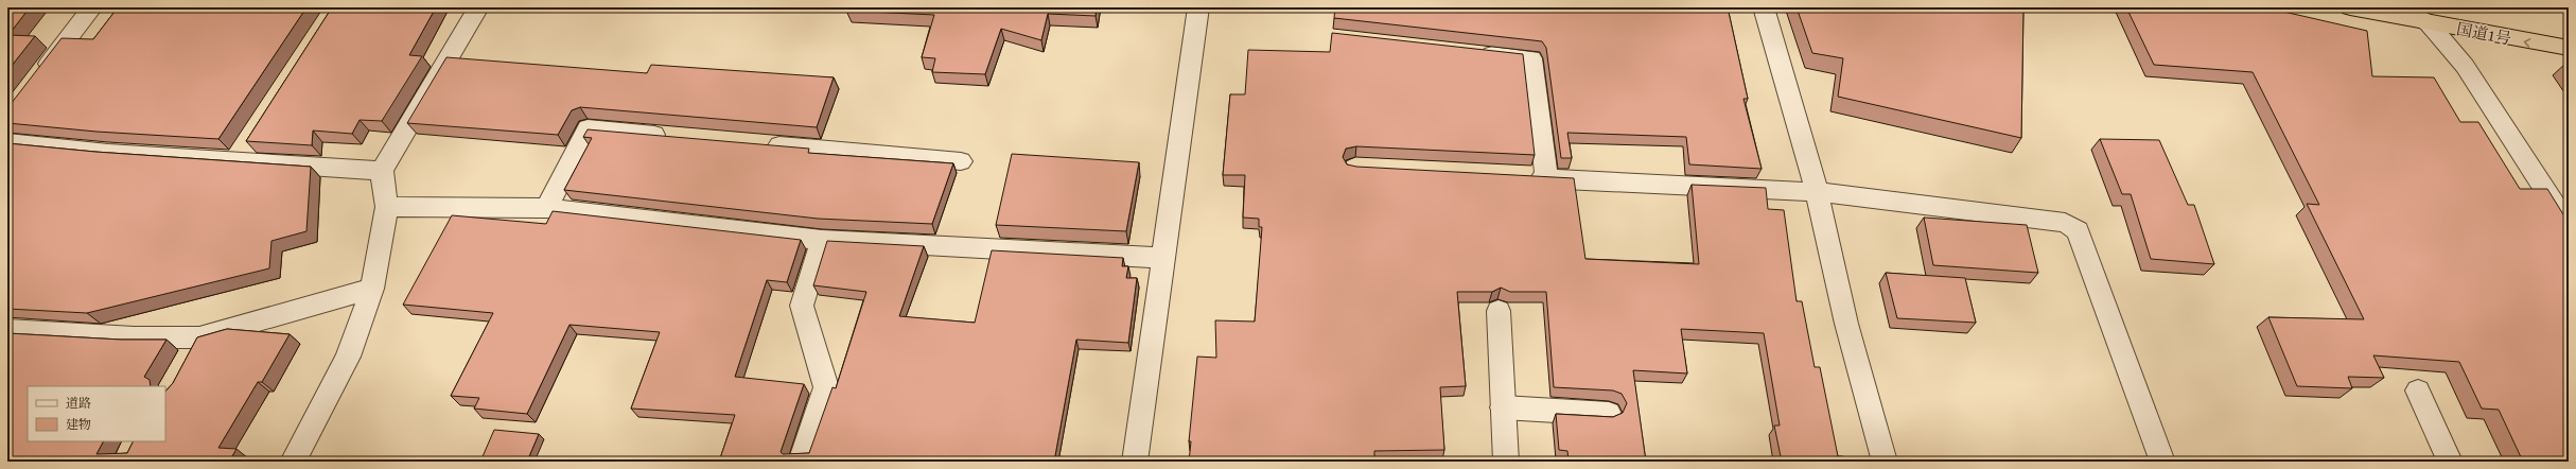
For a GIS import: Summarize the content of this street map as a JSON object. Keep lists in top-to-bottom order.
{
  "streets": {
    "highway": ["国道1号"]
  },
  "one_way": ["国道1号"],
  "legend": ["道路", "建物"]
}
